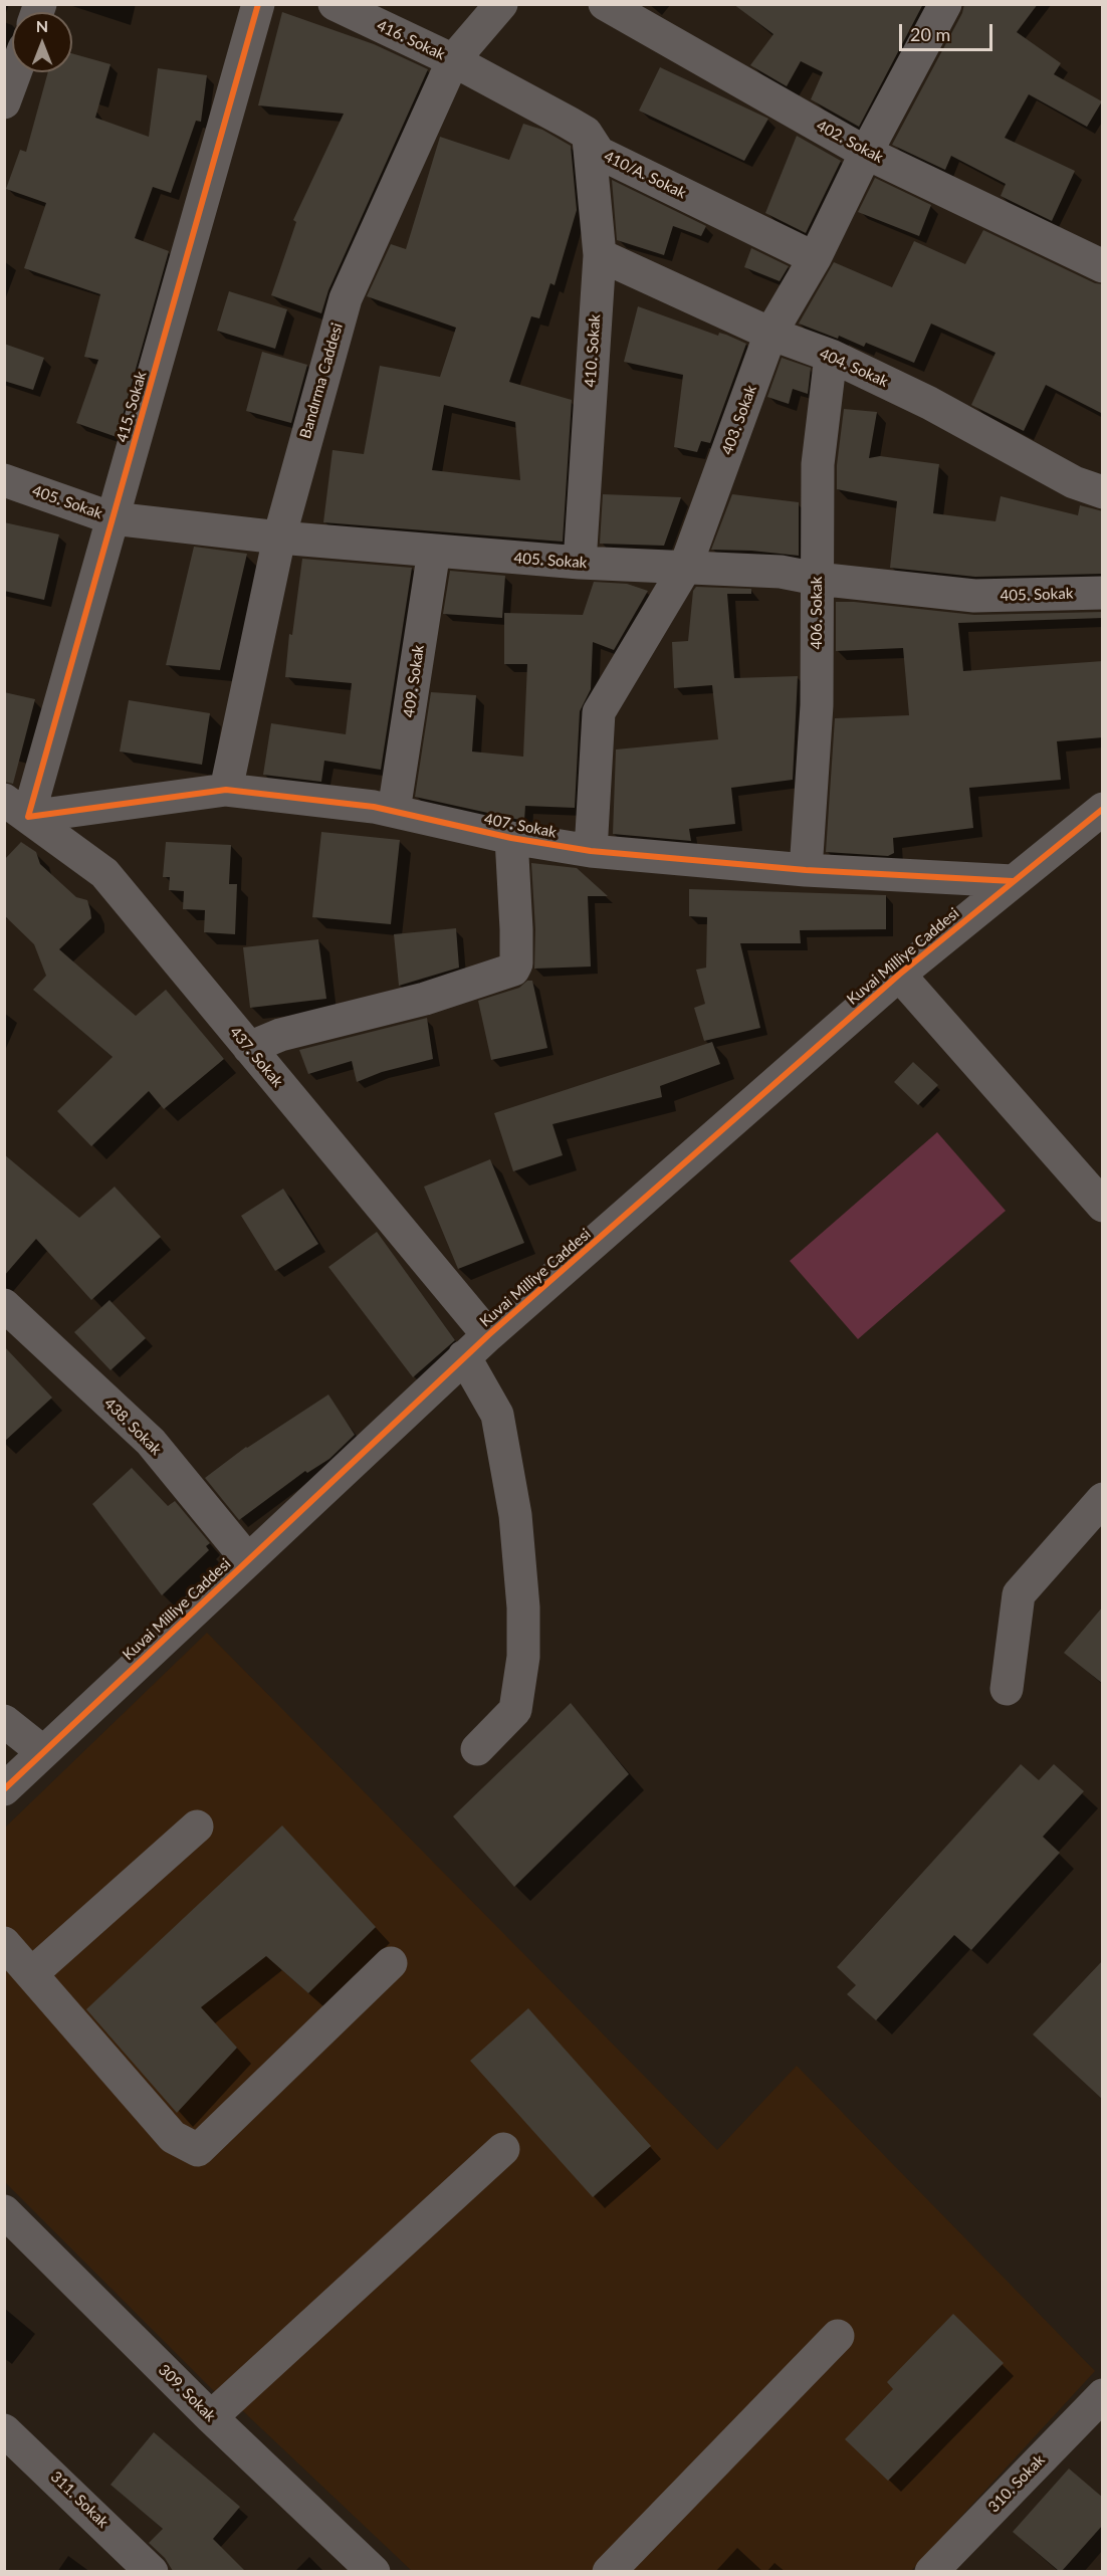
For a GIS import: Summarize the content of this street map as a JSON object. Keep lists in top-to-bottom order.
{
  "streets": {
    "street": [
      "416. Sokak",
      "402. Sokak",
      "410/A. Sokak",
      "410. Sokak",
      "404. Sokak",
      "Bandırma Caddesi",
      "415. Sokak",
      "403. Sokak",
      "405. Sokak",
      "406. Sokak",
      "409. Sokak",
      "407. Sokak",
      "Kuvai Milliye Caddesi",
      "437. Sokak",
      "438. Sokak",
      "309. Sokak",
      "310. Sokak",
      "311. Sokak"
    ]
  },
  "crossings": [
    ["416. Sokak", "410/A. Sokak"],
    ["416. Sokak", "Bandırma Caddesi"],
    ["402. Sokak", "403. Sokak"],
    ["410/A. Sokak", "410. Sokak"],
    ["410/A. Sokak", "Bandırma Caddesi"],
    ["410/A. Sokak", "403. Sokak"],
    ["410. Sokak", "404. Sokak"],
    ["410. Sokak", "405. Sokak"],
    ["404. Sokak", "403. Sokak"],
    ["404. Sokak", "406. Sokak"],
    ["Bandırma Caddesi", "405. Sokak"],
    ["Bandırma Caddesi", "407. Sokak"],
    ["415. Sokak", "405. Sokak"],
    ["415. Sokak", "407. Sokak"],
    ["415. Sokak", "437. Sokak"],
    ["403. Sokak", "405. Sokak"],
    ["403. Sokak", "407. Sokak"],
    ["405. Sokak", "406. Sokak"],
    ["405. Sokak", "409. Sokak"],
    ["406. Sokak", "407. Sokak"],
    ["409. Sokak", "407. Sokak"],
    ["407. Sokak", "Kuvai Milliye Caddesi"],
    ["407. Sokak", "437. Sokak"],
    ["Kuvai Milliye Caddesi", "437. Sokak"],
    ["Kuvai Milliye Caddesi", "438. Sokak"]
  ],
  "scale_bar": "20 m",
  "north": "top"
}
